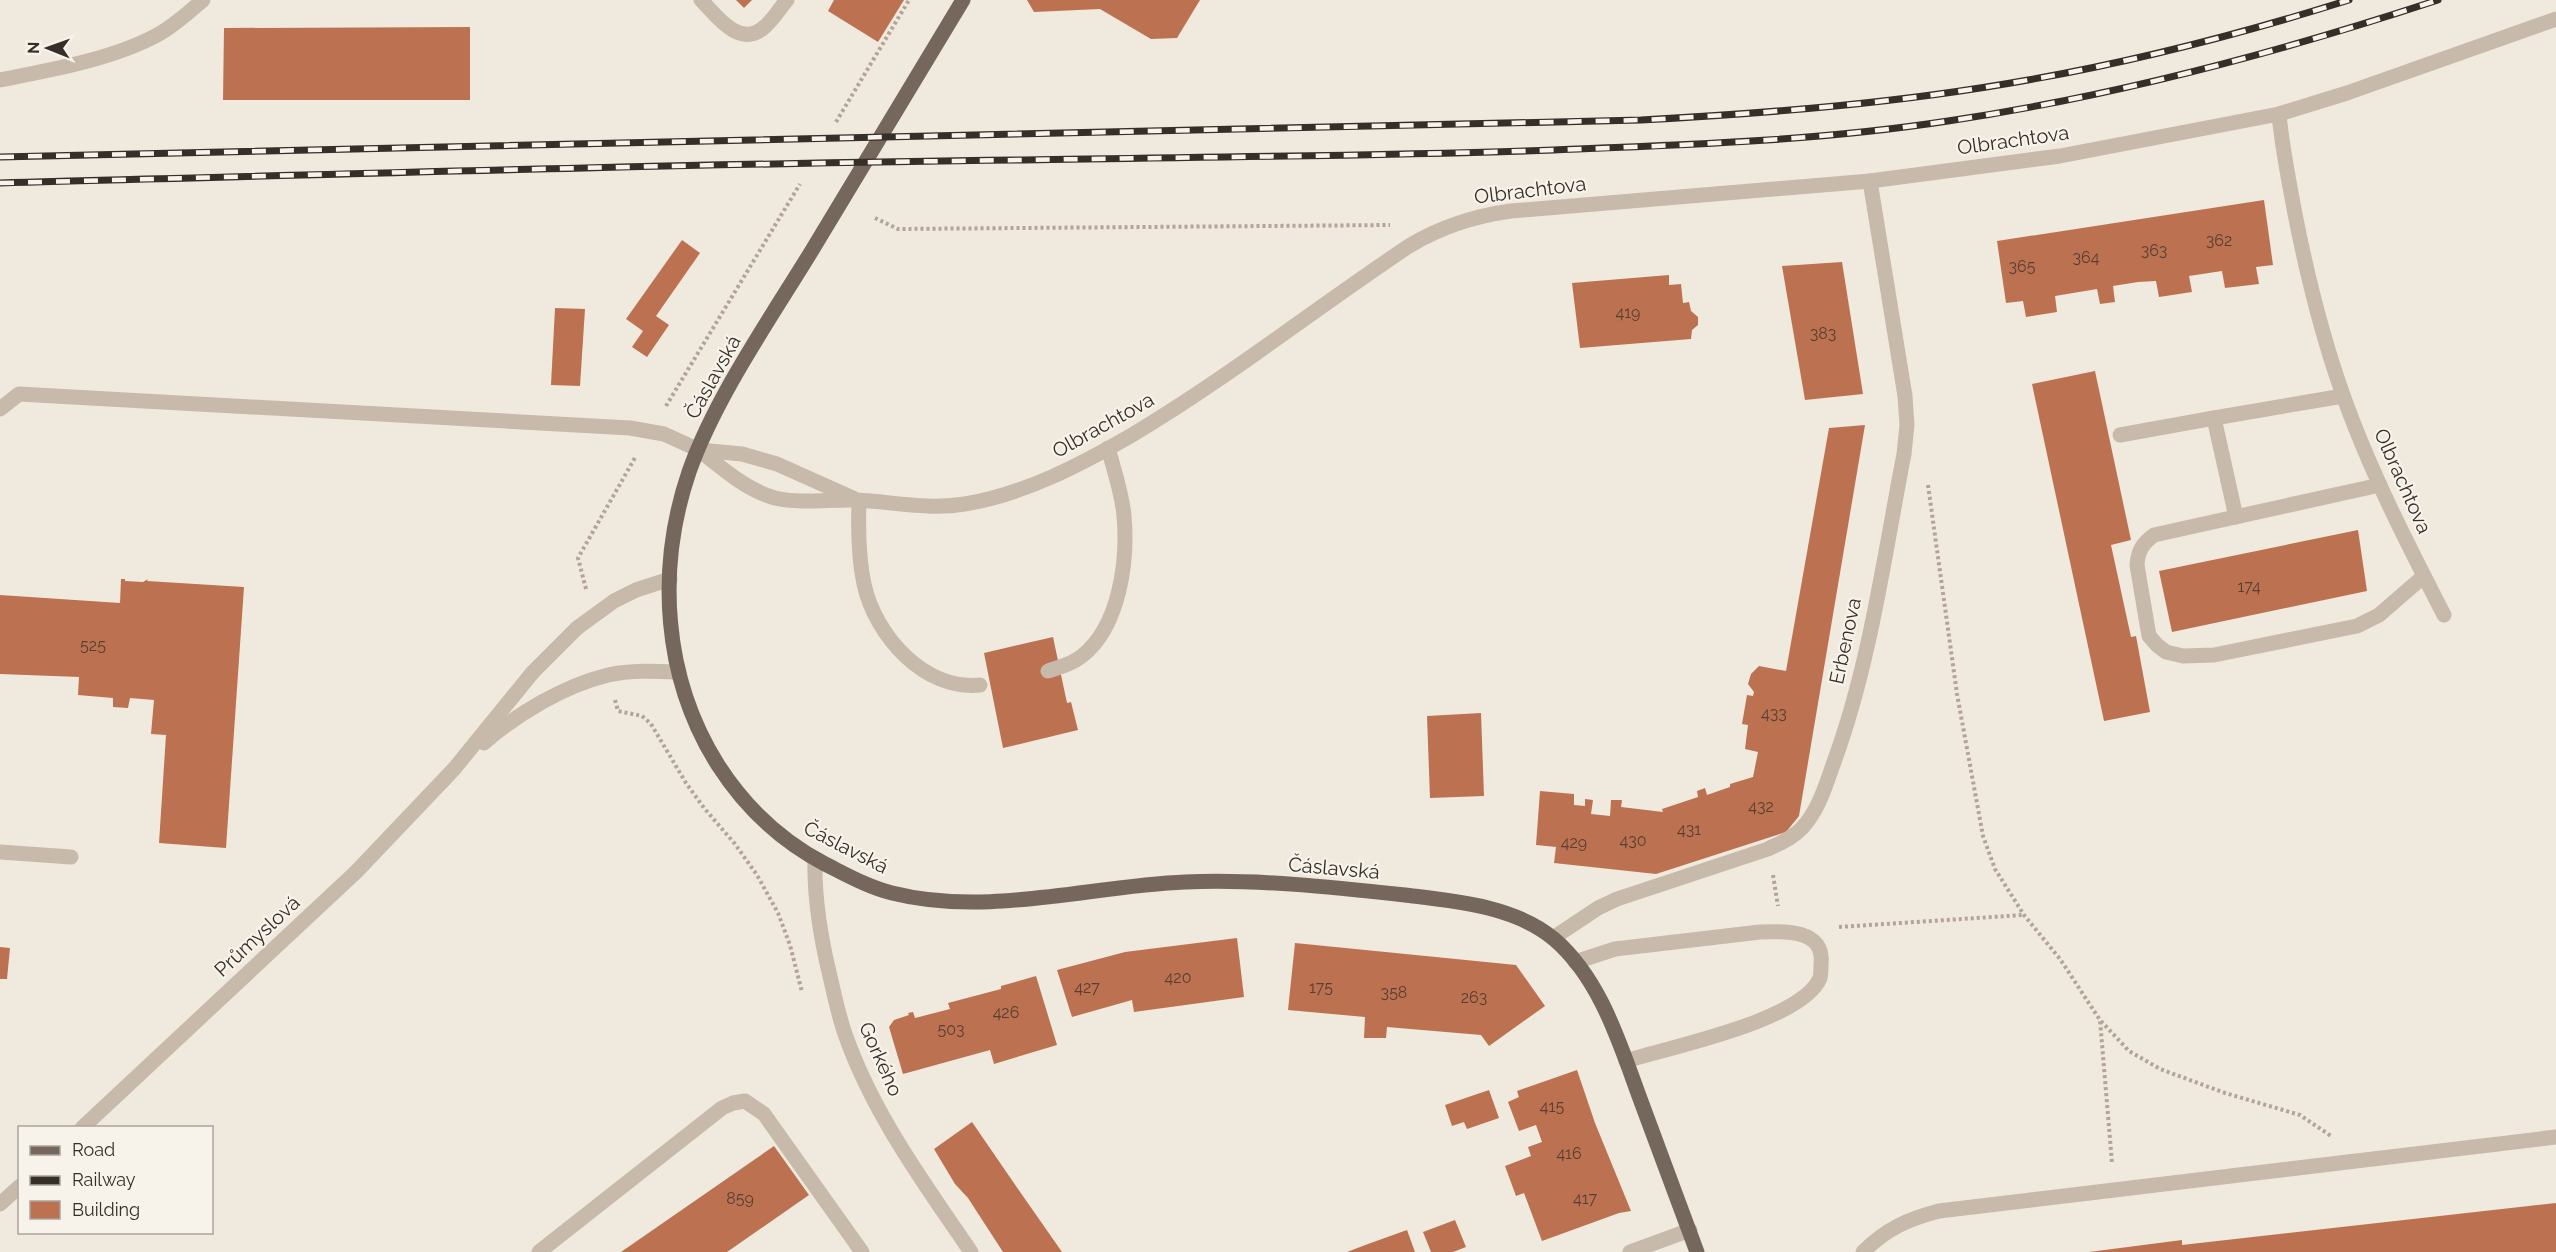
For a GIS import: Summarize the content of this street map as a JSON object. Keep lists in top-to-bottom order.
{
  "streets": {
    "main road": ["Čáslavská"],
    "street": [
      "Olbrachtova",
      "Erbenova",
      "Průmyslová",
      "Gorkého"
    ]
  },
  "crossings": [
    ["Olbrachtova", "Čáslavská"],
    ["Olbrachtova", "Erbenova"],
    ["Čáslavská", "Erbenova"],
    ["Čáslavská", "Průmyslová"],
    ["Čáslavská", "Gorkého"]
  ],
  "house_numbers": [
    "362",
    "363",
    "364",
    "365",
    "419",
    "383",
    "174",
    "525",
    "433",
    "432",
    "431",
    "430",
    "429",
    "420",
    "427",
    "175",
    "358",
    "263",
    "426",
    "503",
    "415",
    "416",
    "859",
    "417"
  ],
  "legend": ["Road", "Railway", "Building"],
  "north": "left"
}
